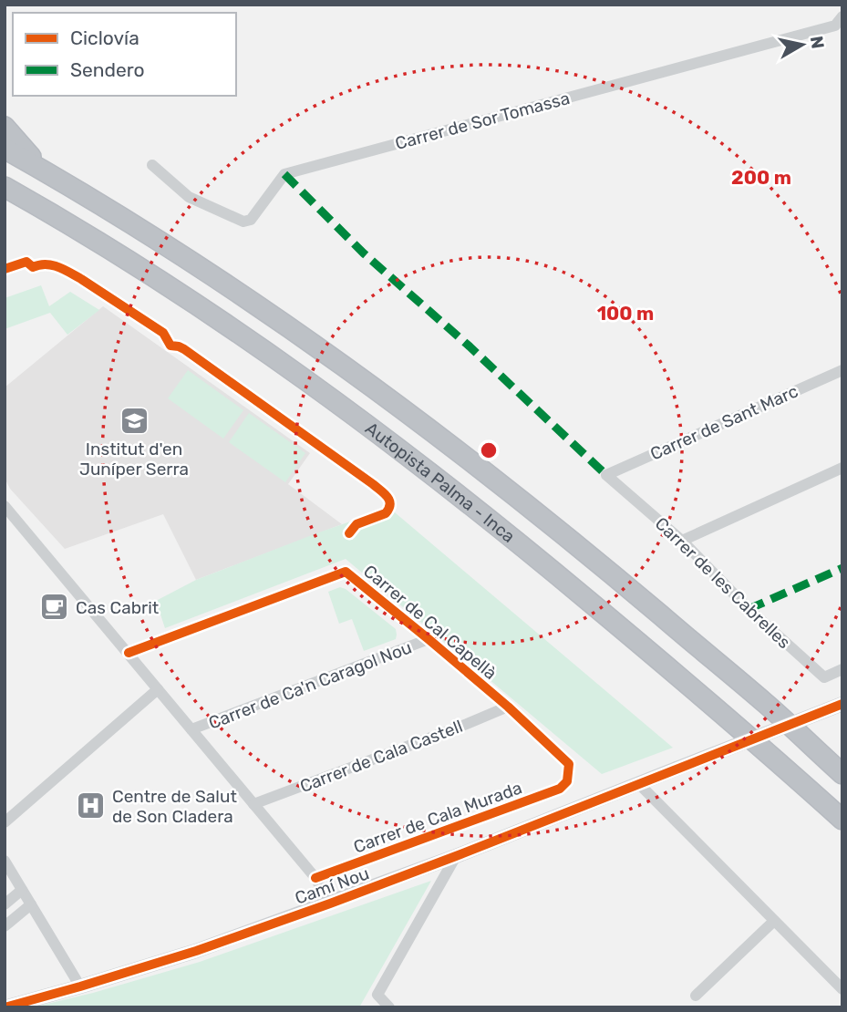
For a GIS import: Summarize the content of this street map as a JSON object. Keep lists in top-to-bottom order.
{
  "streets": {
    "highway": ["Autopista Palma - Inca"],
    "street": [
      "Carrer de Sor Tomassa",
      "Carrer de Sant Marc",
      "Carrer de les Cabrelles",
      "Carrer de Cal Capellà",
      "Carrer de Ca'n Caragol Nou",
      "Carrer de Cala Castell",
      "Carrer de Cala Murada",
      "Camí Nou"
    ]
  },
  "crossings": [
    ["Carrer de Sant Marc", "Carrer de les Cabrelles"],
    ["Carrer de Cal Capellà", "Carrer de Ca'n Caragol Nou"],
    ["Carrer de Cal Capellà", "Carrer de Cala Castell"],
    ["Carrer de Cal Capellà", "Carrer de Cala Murada"]
  ],
  "places": {
    "school or university": ["Institut d'en Juníper Serra"],
    "cafe": ["Cas Cabrit"],
    "hospital": ["Centre de Salut de Son Cladera"]
  },
  "legend": ["Ciclovía", "Sendero"],
  "north": "right",
  "rings": ["200 m", "100 m"]
}
